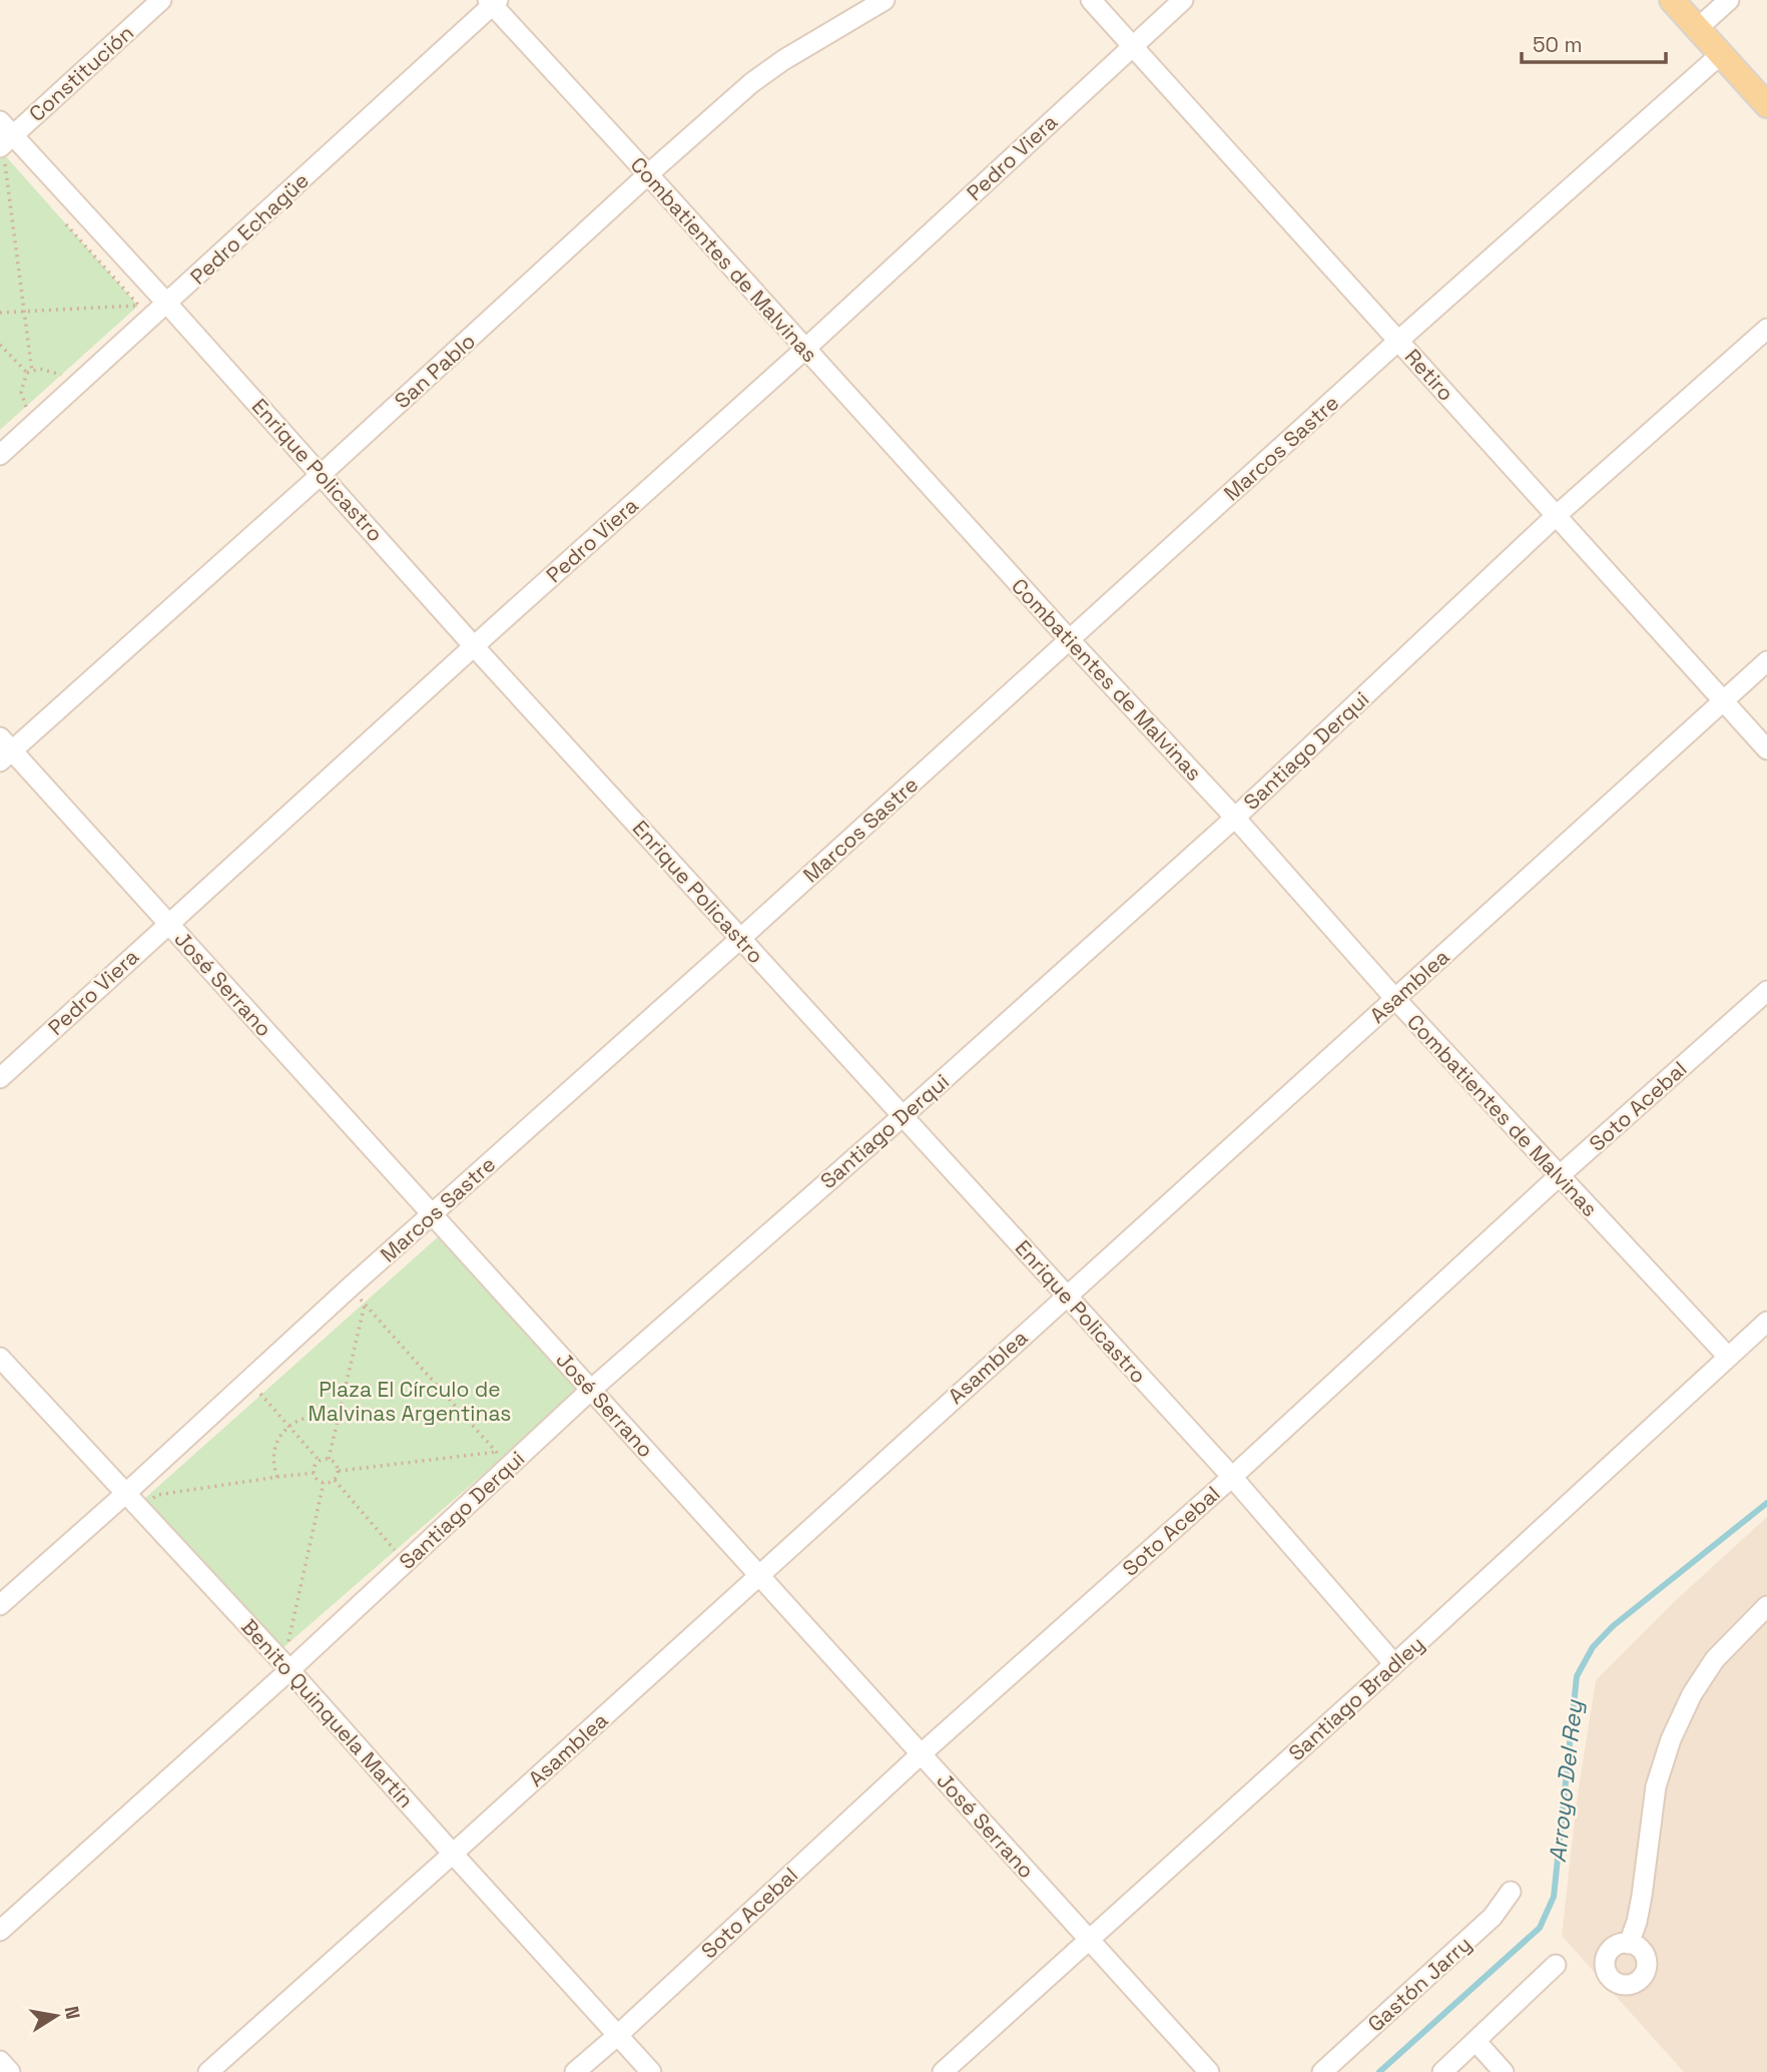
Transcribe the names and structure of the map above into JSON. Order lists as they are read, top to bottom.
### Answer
{
  "streets": {
    "street": [
      "Constitución",
      "Pedro Viera",
      "Pedro Echagüe",
      "Combatientes de Malvinas",
      "San Pablo",
      "Retiro",
      "Marcos Sastre",
      "Enrique Policastro",
      "Santiago Derqui",
      "José Serrano",
      "Asamblea",
      "Soto Acebal",
      "Santiago Bradley",
      "Benito Quinquela Martín",
      "Gastón Jarry"
    ]
  },
  "crossings": [
    ["Constitución", "Enrique Policastro"],
    ["Pedro Viera", "Combatientes de Malvinas"],
    ["Pedro Viera", "Retiro"],
    ["Pedro Viera", "Enrique Policastro"],
    ["Pedro Viera", "José Serrano"],
    ["Pedro Echagüe", "Combatientes de Malvinas"],
    ["Pedro Echagüe", "Enrique Policastro"],
    ["Combatientes de Malvinas", "San Pablo"],
    ["Combatientes de Malvinas", "Marcos Sastre"],
    ["Combatientes de Malvinas", "Santiago Derqui"],
    ["Combatientes de Malvinas", "Asamblea"],
    ["Combatientes de Malvinas", "Soto Acebal"],
    ["Combatientes de Malvinas", "Santiago Bradley"],
    ["San Pablo", "Enrique Policastro"],
    ["San Pablo", "José Serrano"],
    ["Retiro", "Marcos Sastre"],
    ["Retiro", "Santiago Derqui"],
    ["Retiro", "Asamblea"],
    ["Marcos Sastre", "Enrique Policastro"],
    ["Marcos Sastre", "José Serrano"],
    ["Marcos Sastre", "Benito Quinquela Martín"],
    ["Enrique Policastro", "Santiago Derqui"],
    ["Enrique Policastro", "Asamblea"],
    ["Enrique Policastro", "Soto Acebal"],
    ["Enrique Policastro", "Santiago Bradley"],
    ["Santiago Derqui", "José Serrano"],
    ["Santiago Derqui", "Benito Quinquela Martín"],
    ["José Serrano", "Asamblea"],
    ["José Serrano", "Soto Acebal"],
    ["José Serrano", "Santiago Bradley"],
    ["Asamblea", "Benito Quinquela Martín"],
    ["Soto Acebal", "Benito Quinquela Martín"]
  ],
  "water": ["Arroyo Del Rey"],
  "parks": ["Plaza El Círculo de Malvinas Argentinas"],
  "scale_bar": "50 m",
  "north": "right"
}
